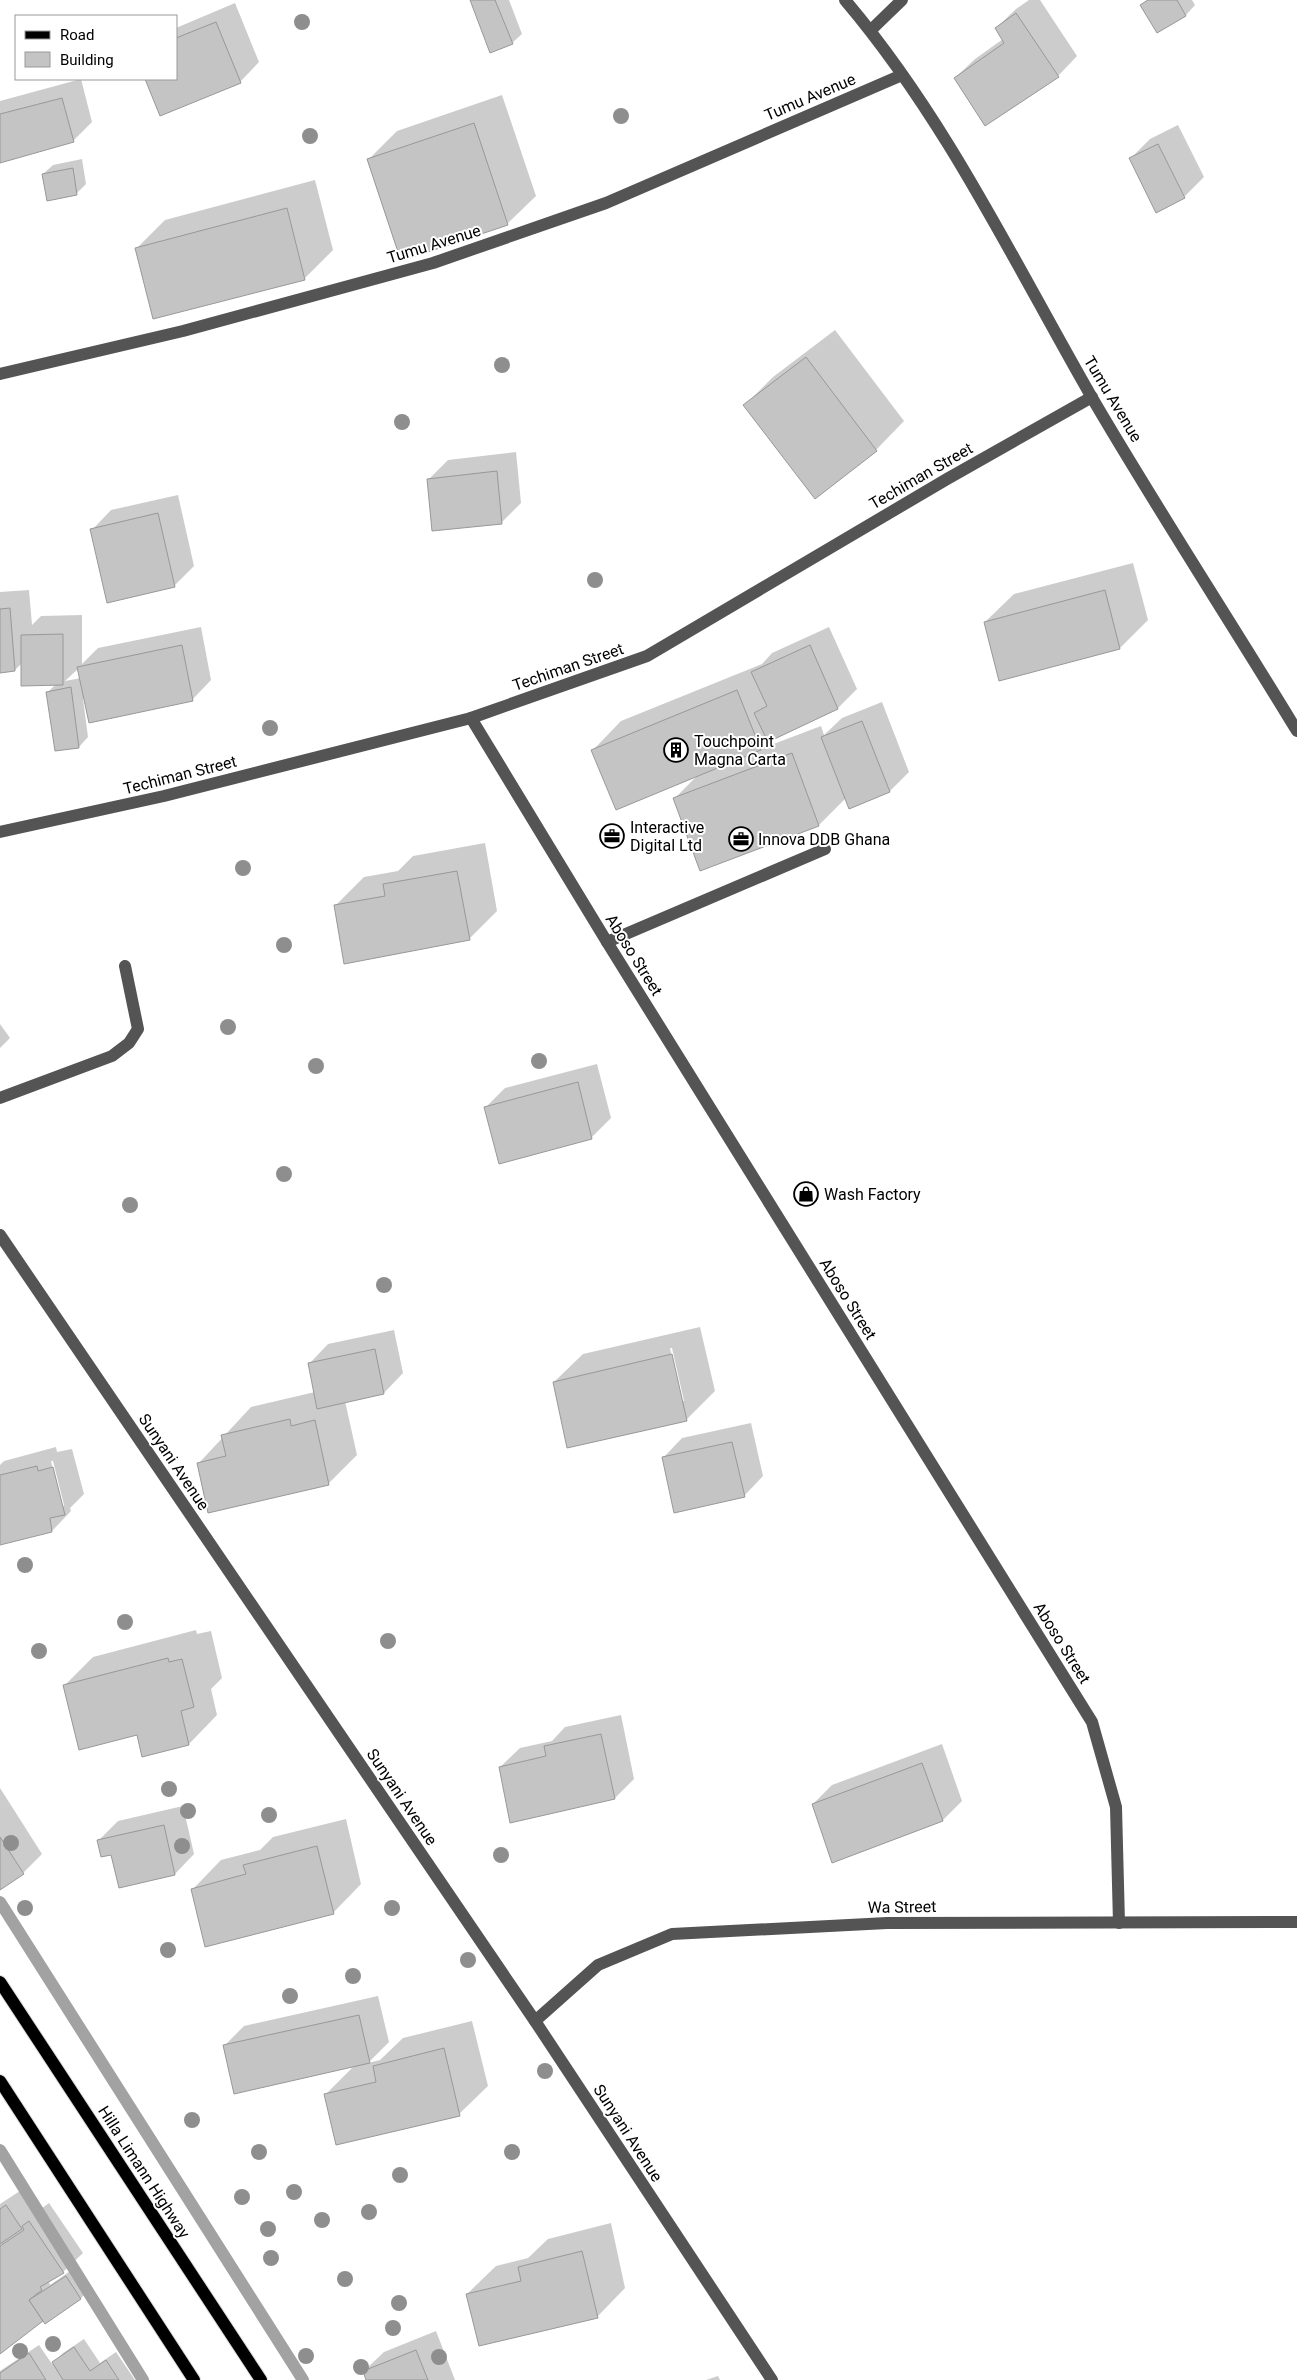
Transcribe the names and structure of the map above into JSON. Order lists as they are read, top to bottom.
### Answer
{
  "streets": {
    "main road": ["Hilla Limann Highway"],
    "street": [
      "Tumu Avenue",
      "Techiman Street",
      "Aboso Street",
      "Sunyani Avenue",
      "Wa Street"
    ]
  },
  "crossings": [
    ["Tumu Avenue", "Techiman Street"],
    ["Techiman Street", "Aboso Street"],
    ["Aboso Street", "Wa Street"],
    ["Sunyani Avenue", "Wa Street"]
  ],
  "places": {
    "building": ["Touchpoint Magna Carta"],
    "office": ["Interactive Digital Ltd", "Innova DDB Ghana"],
    "shop": ["Wash Factory"]
  },
  "legend": ["Road", "Building"]
}
